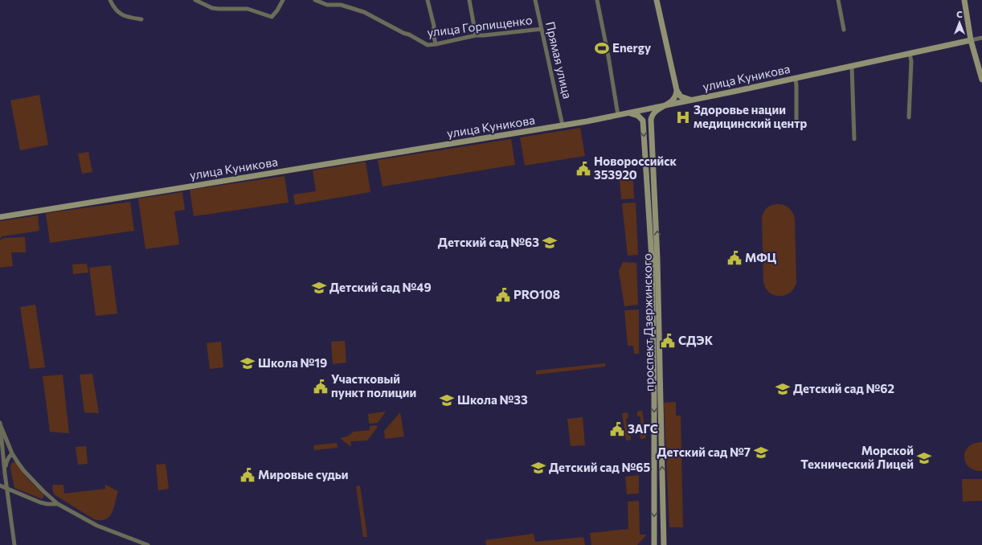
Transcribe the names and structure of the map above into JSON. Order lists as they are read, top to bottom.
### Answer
{
  "streets": {
    "street": [
      "улица Горпищенко",
      "Прямая улица",
      "улица Куникова",
      "проспект Дзержинского"
    ]
  },
  "crossings": [
    ["улица Горпищенко", "Прямая улица"],
    ["Прямая улица", "улица Куникова"]
  ],
  "places": {
    "sports": ["Energy"],
    "hospital": ["Здоровье нации медицинский центр"],
    "public building": [
      "Новороссийск 353920",
      "МФЦ",
      "PRO108",
      "СДЭК",
      "Участковый пункт полиции",
      "ЗАГС",
      "Мировые судьи"
    ],
    "school or university": [
      "Детский сад №63",
      "Детский сад №49",
      "Школа №19",
      "Детский сад №62",
      "Школа №33",
      "Детский сад №7",
      "Морской Технический Лицей",
      "Детский сад №65"
    ]
  },
  "north": "top"
}
